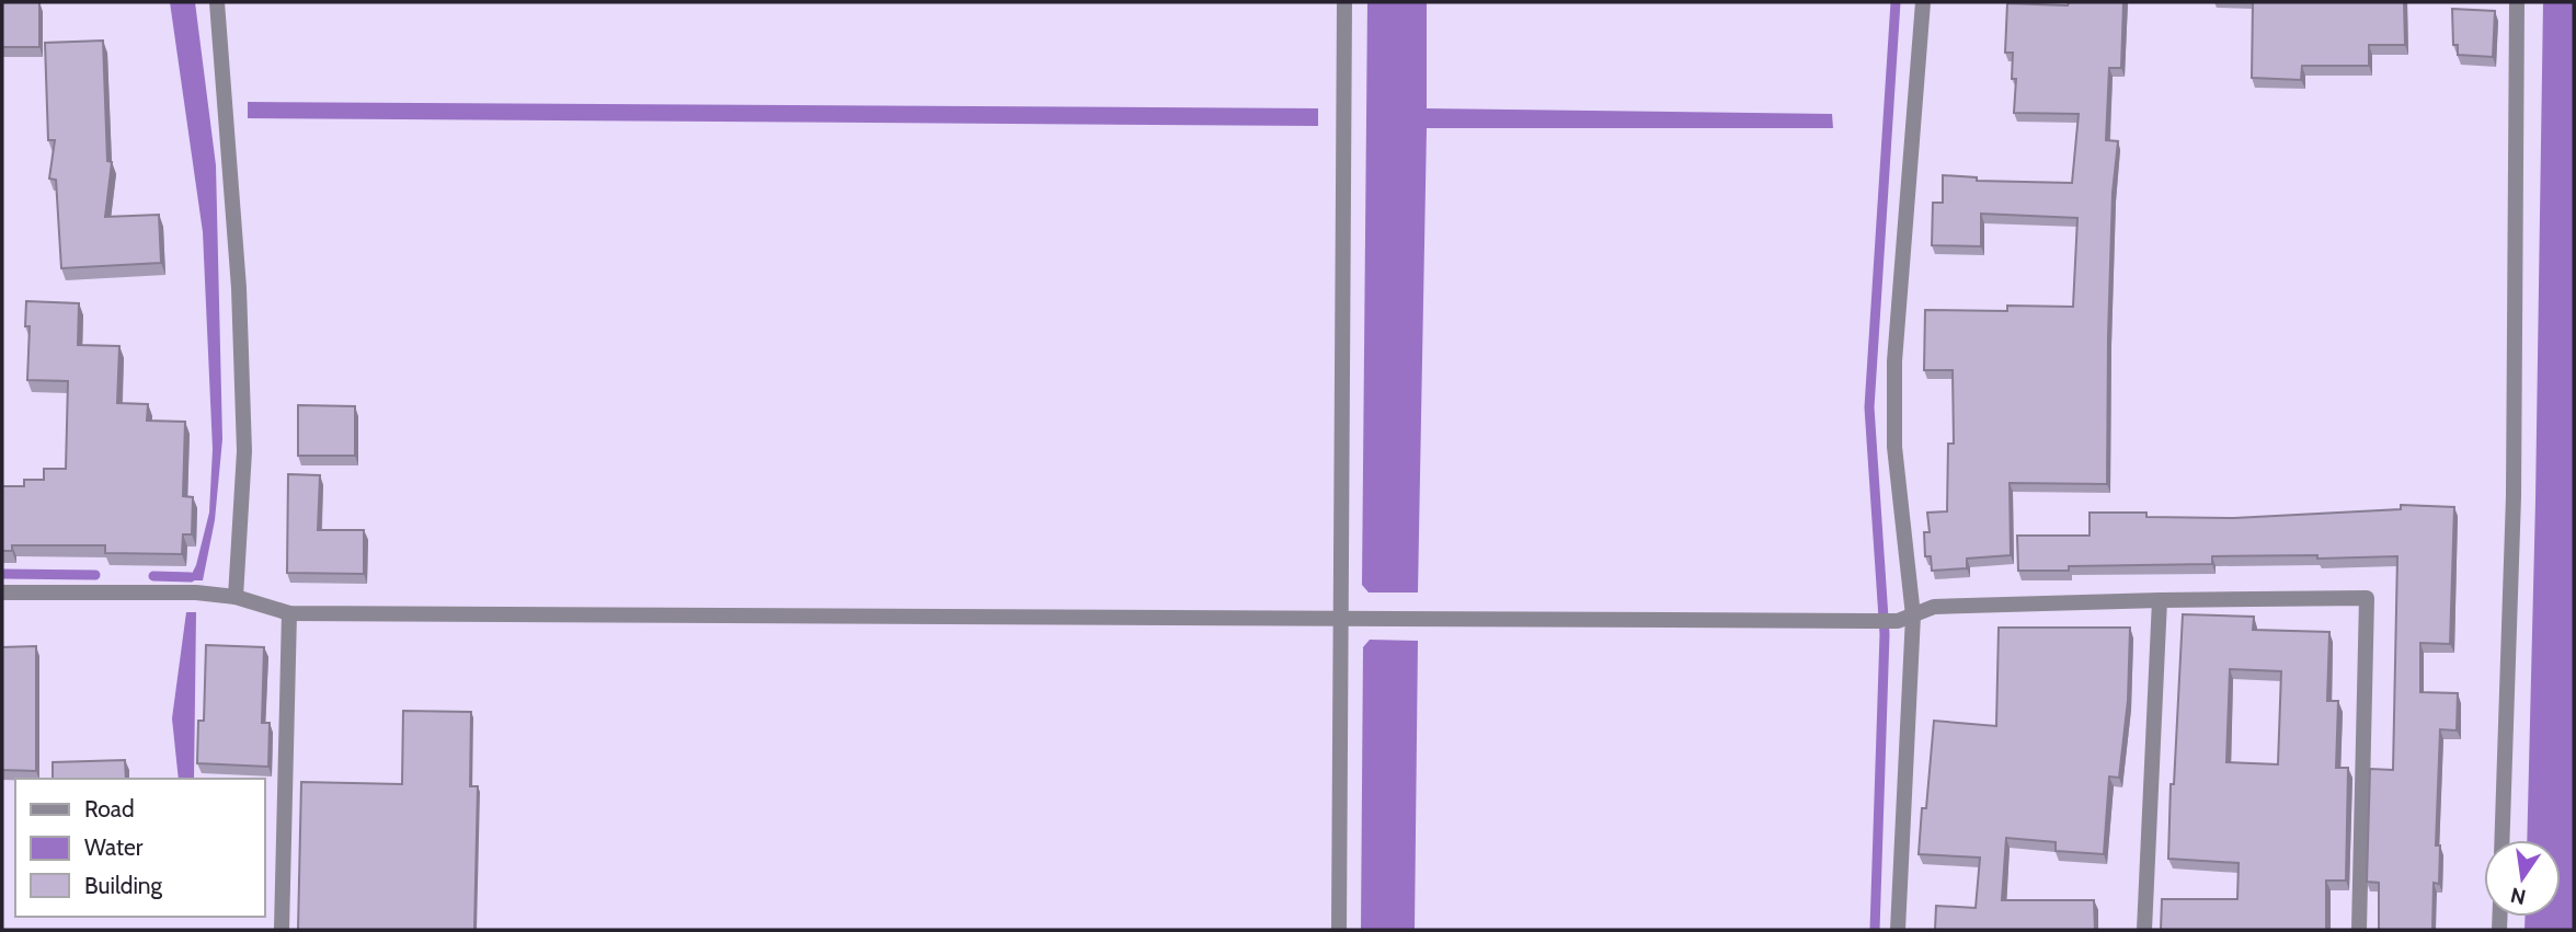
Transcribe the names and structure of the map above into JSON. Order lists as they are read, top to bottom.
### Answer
{
  "legend": ["Road", "Water", "Building"],
  "north": "bottom"
}
